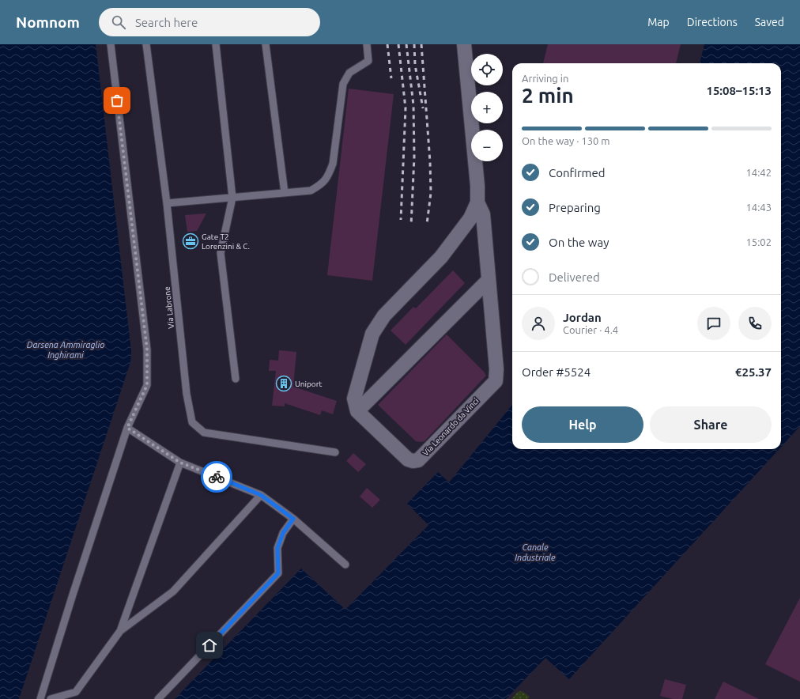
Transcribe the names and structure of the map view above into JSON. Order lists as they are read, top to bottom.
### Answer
{
  "streets": {
    "street": ["Via Leonardo da Vinci"],
    "lane": ["Via Labrone"]
  },
  "water": ["Darsena Ammiraglio Inghirami", "Canale Industriale"],
  "places": {
    "office": ["Gate T2 Lorenzini & C."],
    "building": ["Uniport"]
  },
  "page": {
    "header": "Nomnom",
    "search": "Search here",
    "nav": ["Map", "Directions", "Saved"],
    "map_buttons": ["+", "−"],
    "heading": ["2 min", "Arriving in", "15:08–15:13"],
    "panel": [
      "Jordan",
      "Courier · 4.4",
      "Order #5524",
      "€25.37"
    ],
    "bar": "On the way · 130 m",
    "list": [
      ["Confirmed", "14:42"],
      ["Preparing", "14:43"],
      ["On the way", "15:02"],
      "Delivered"
    ],
    "buttons": ["Help", "Share"]
  }
}
